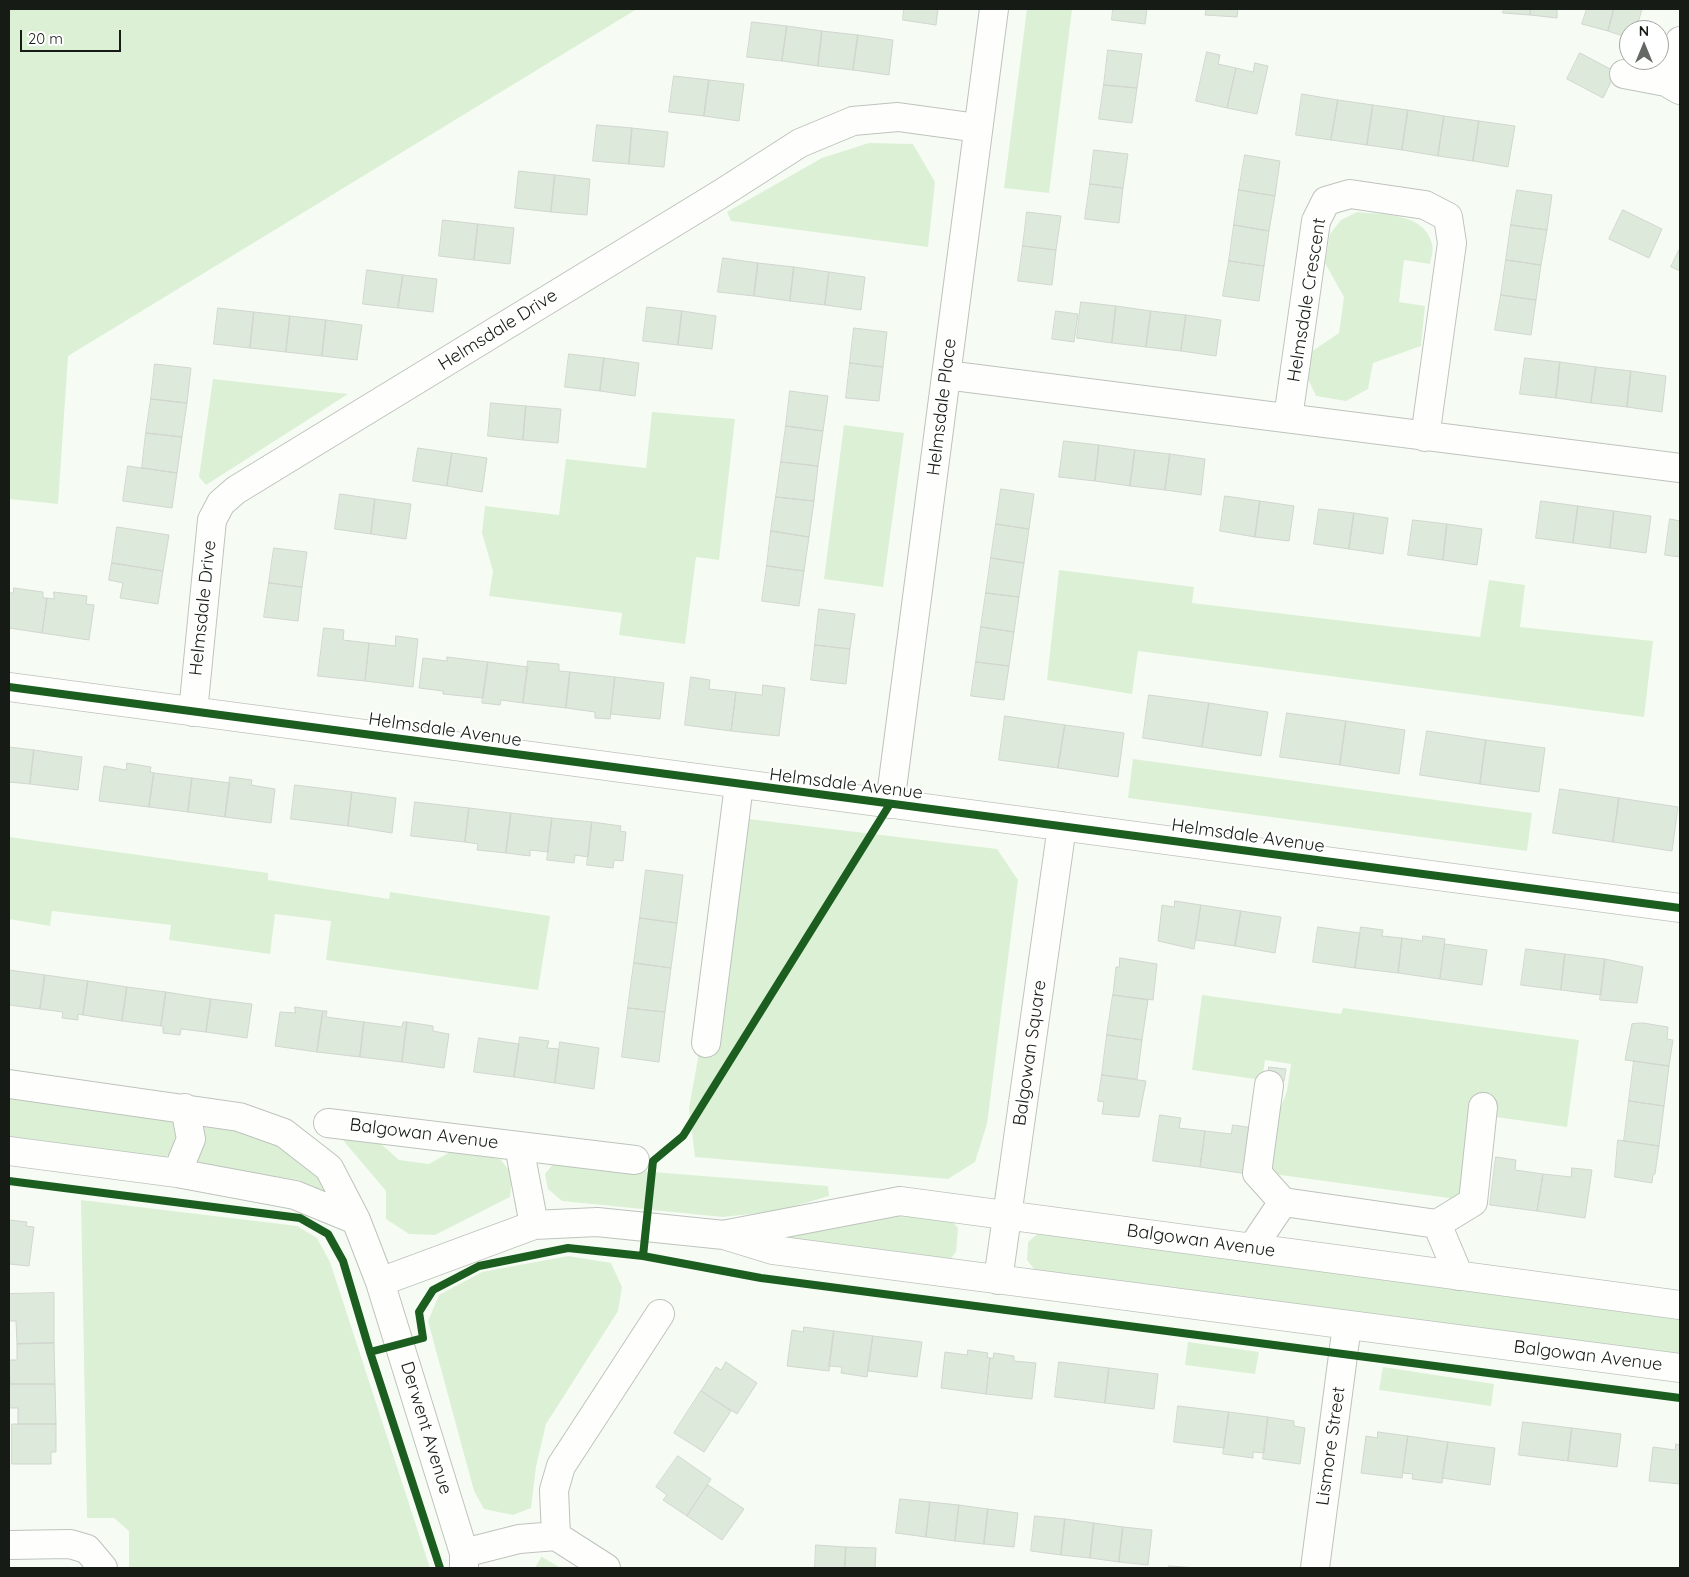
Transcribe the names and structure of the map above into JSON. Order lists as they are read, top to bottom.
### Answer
{
  "streets": {
    "street": [
      "Helmsdale Crescent",
      "Helmsdale Drive",
      "Helmsdale Place",
      "Helmsdale Avenue",
      "Balgowan Square",
      "Balgowan Avenue",
      "Derwent Avenue",
      "Lismore Street"
    ]
  },
  "crossings": [
    ["Helmsdale Drive", "Helmsdale Place"],
    ["Helmsdale Drive", "Helmsdale Avenue"],
    ["Helmsdale Place", "Helmsdale Avenue"],
    ["Helmsdale Avenue", "Balgowan Square"],
    ["Balgowan Square", "Balgowan Avenue"],
    ["Balgowan Avenue", "Derwent Avenue"],
    ["Balgowan Avenue", "Lismore Street"]
  ],
  "scale_bar": "20 m",
  "north": "top"
}
